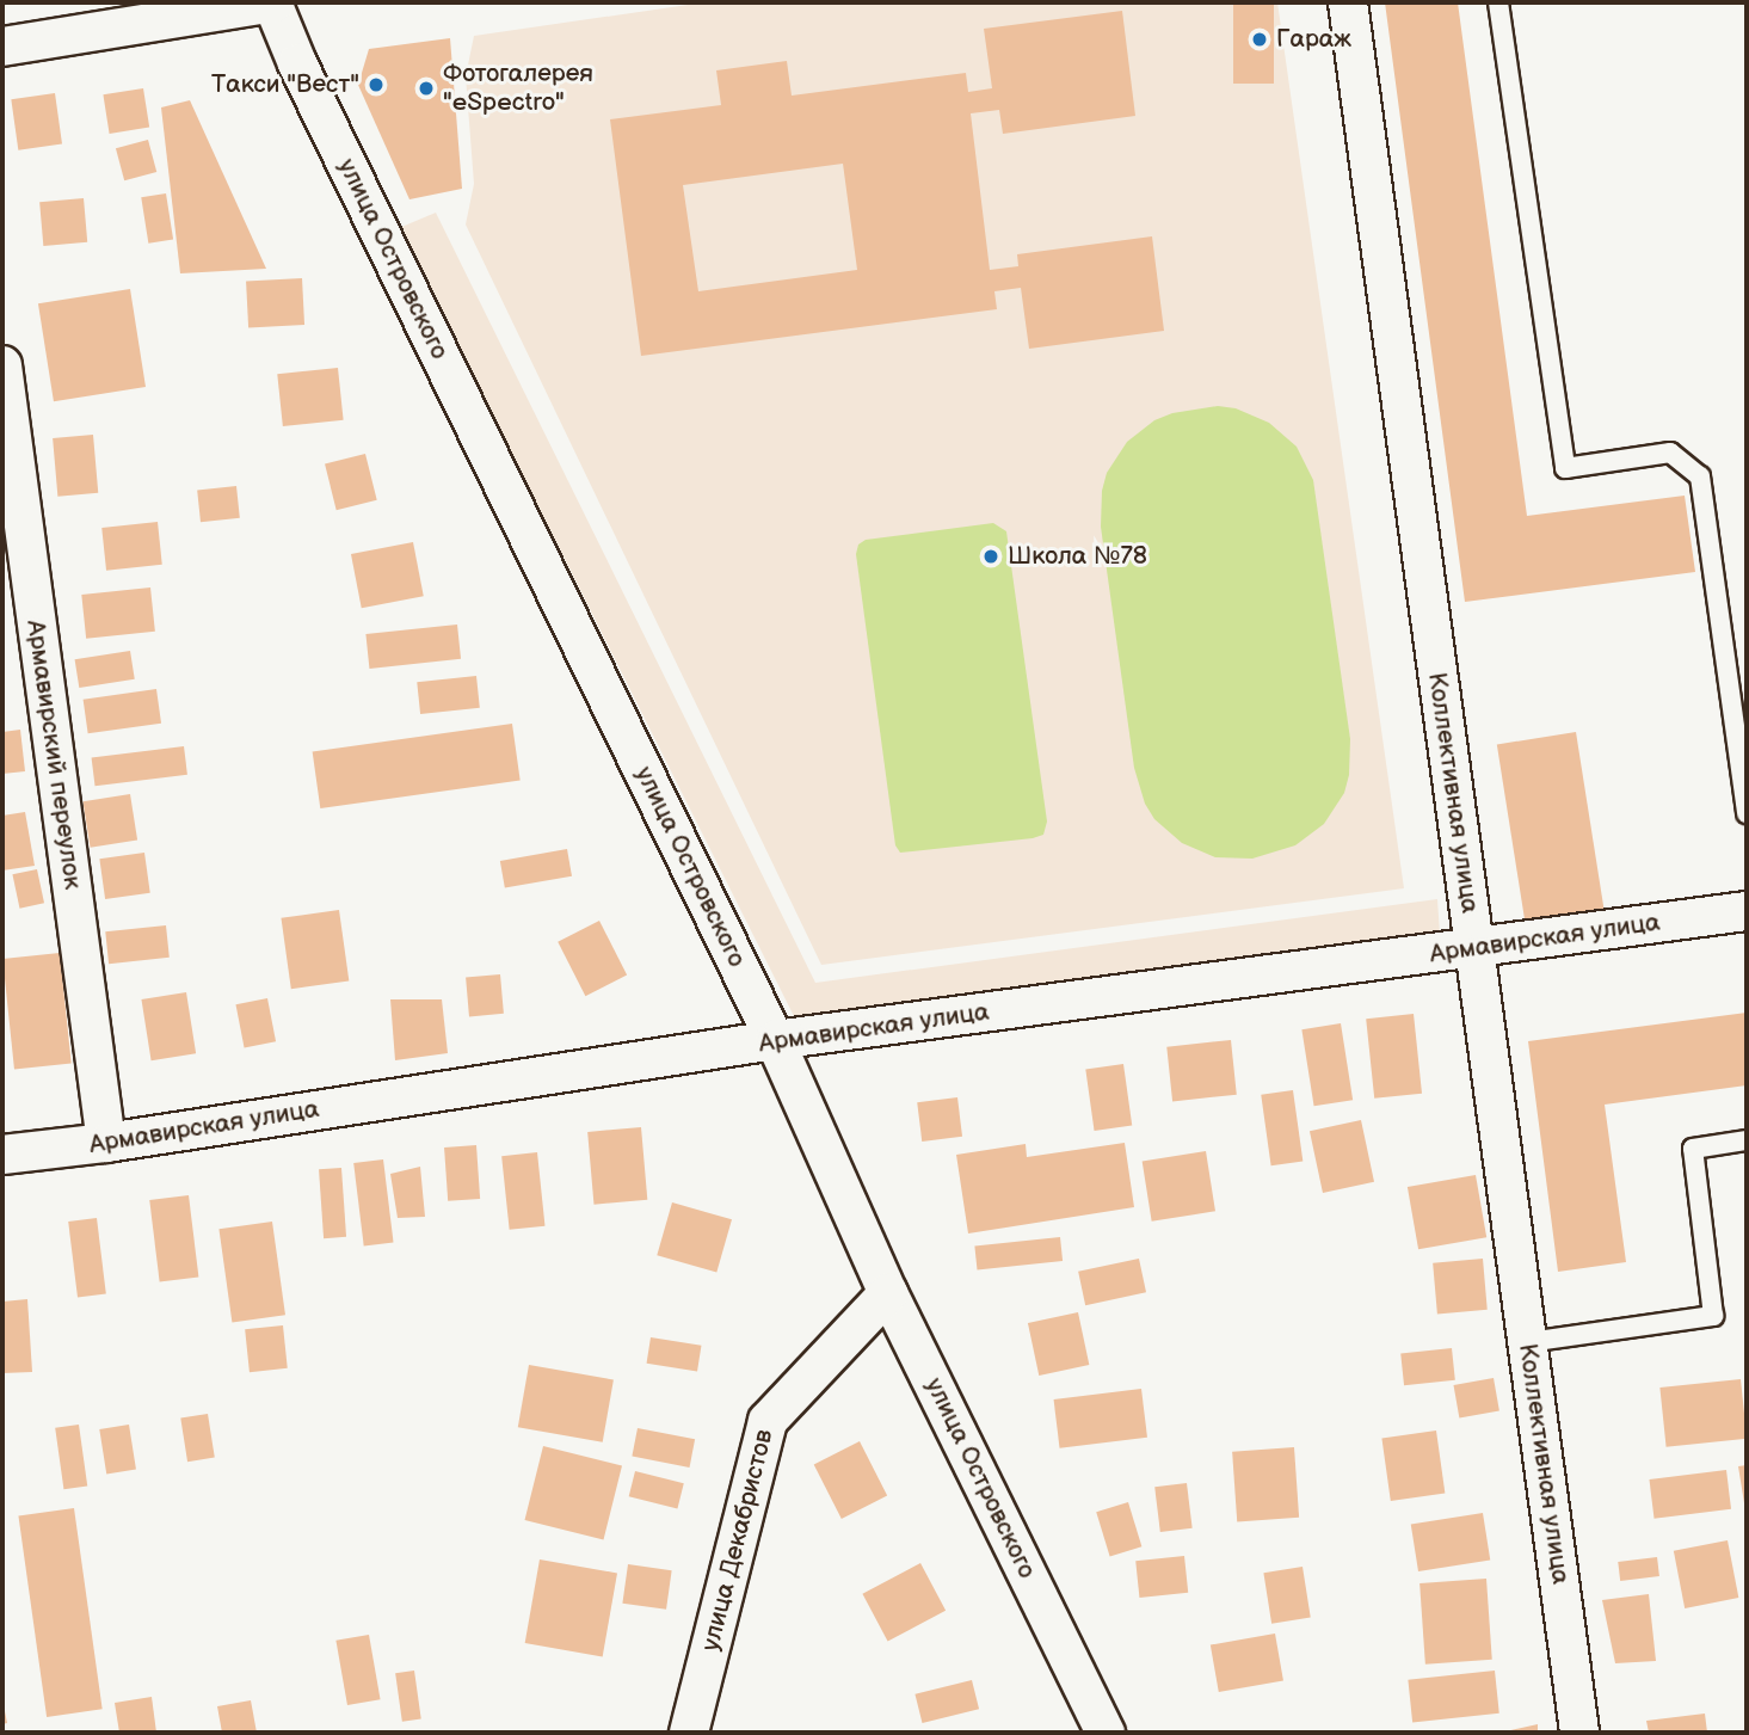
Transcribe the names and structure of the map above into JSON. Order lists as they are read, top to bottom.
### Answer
{
  "streets": {
    "street": [
      "улица Островского",
      "Армавирский переулок",
      "Коллективная улица",
      "Армавирская улица",
      "улица Декабристов"
    ]
  },
  "crossings": [
    ["улица Островского", "Армавирская улица"],
    ["улица Островского", "улица Декабристов"],
    ["Армавирский переулок", "Армавирская улица"],
    ["Коллективная улица", "Армавирская улица"]
  ],
  "places": [
    "Гараж",
    "Такси \"Вест\"",
    "Фотогалерея \"eSpectro\"",
    "Школа №78"
  ]
}
